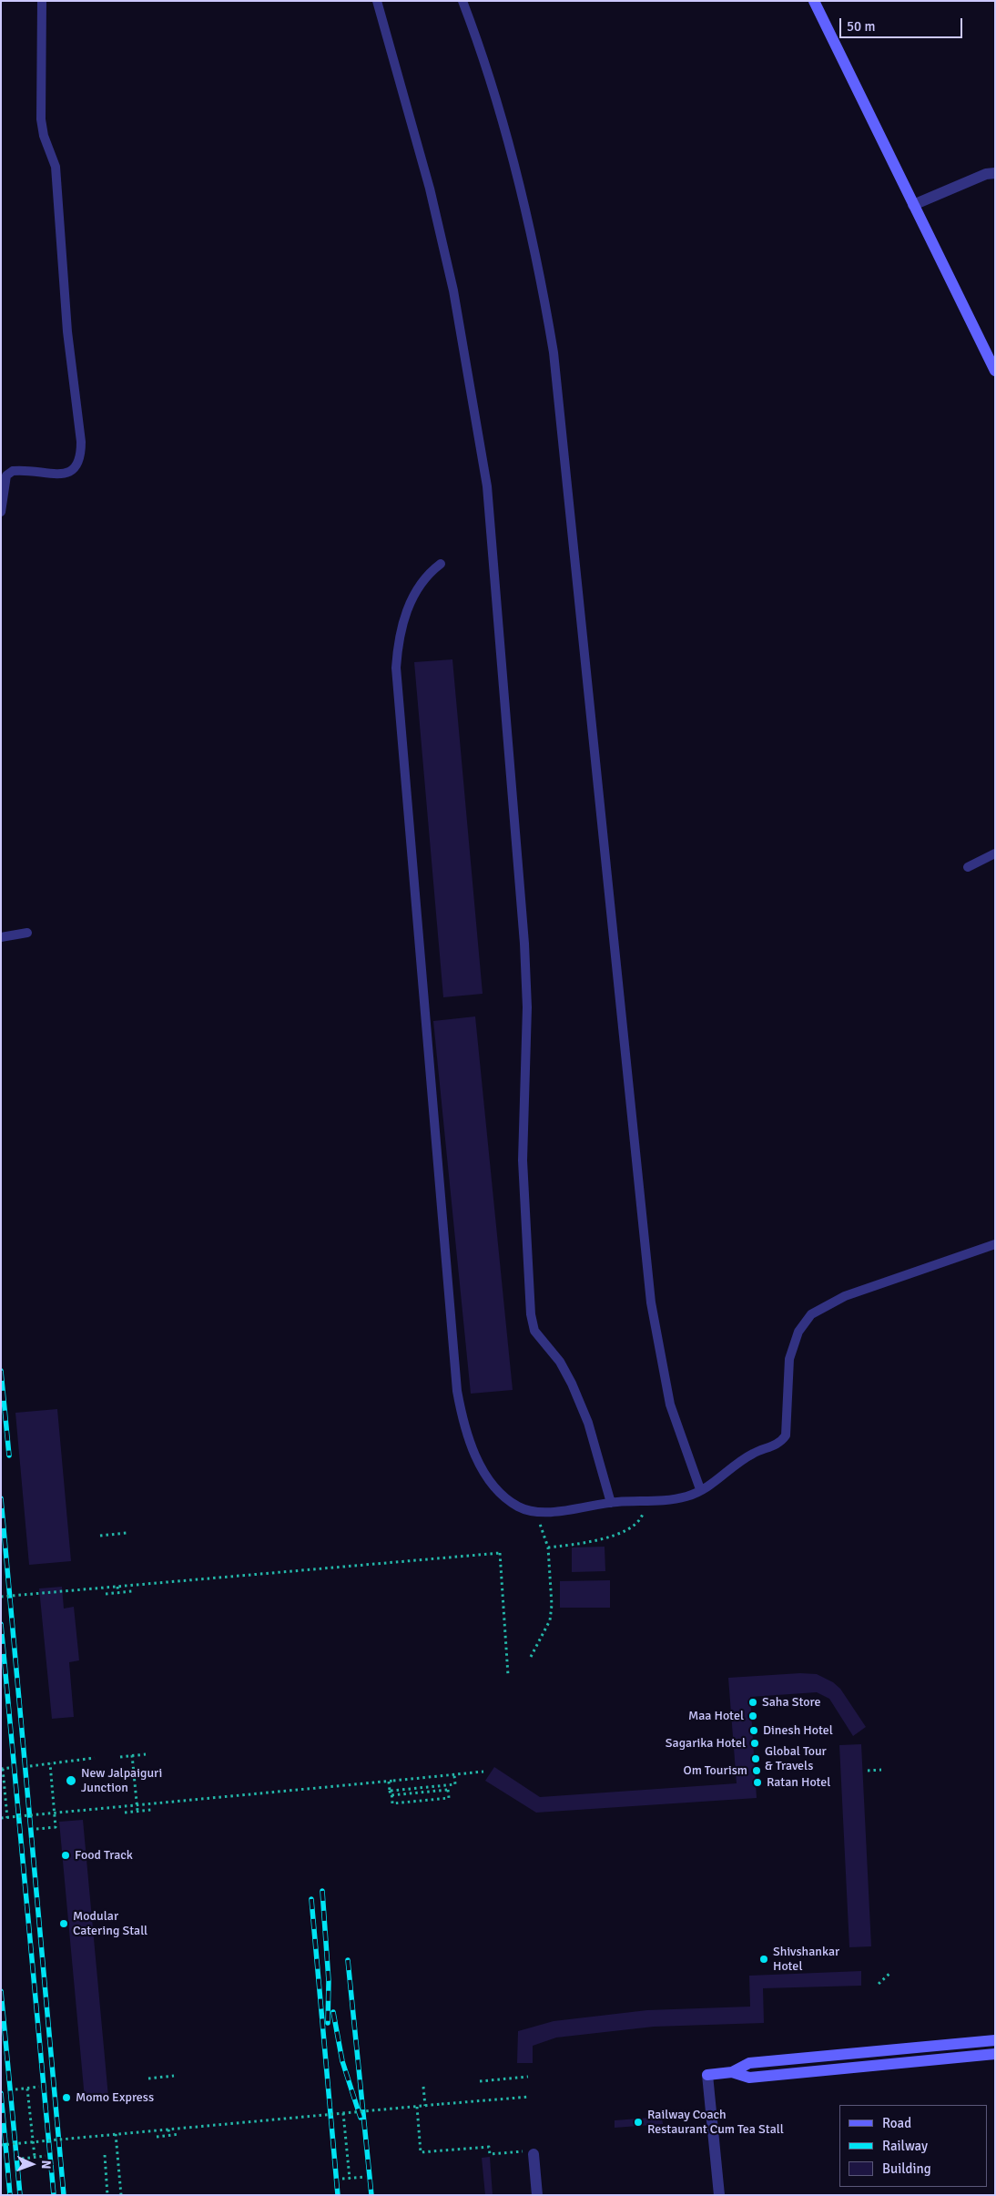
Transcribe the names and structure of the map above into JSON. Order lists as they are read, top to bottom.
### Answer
{
  "places": [
    "Saha Store",
    "Maa Hotel",
    "Dinesh Hotel",
    "Sagarika Hotel",
    "Global Tour & Travels",
    "Om Tourism",
    "New Jalpaiguri Junction",
    "Ratan Hotel",
    "Food Track",
    "Modular Catering Stall",
    "Shivshankar Hotel",
    "Momo Express",
    "Railway Coach Restaurant Cum Tea Stall"
  ],
  "legend": ["Road", "Railway", "Building"],
  "scale_bar": "50 m",
  "north": "right"
}
